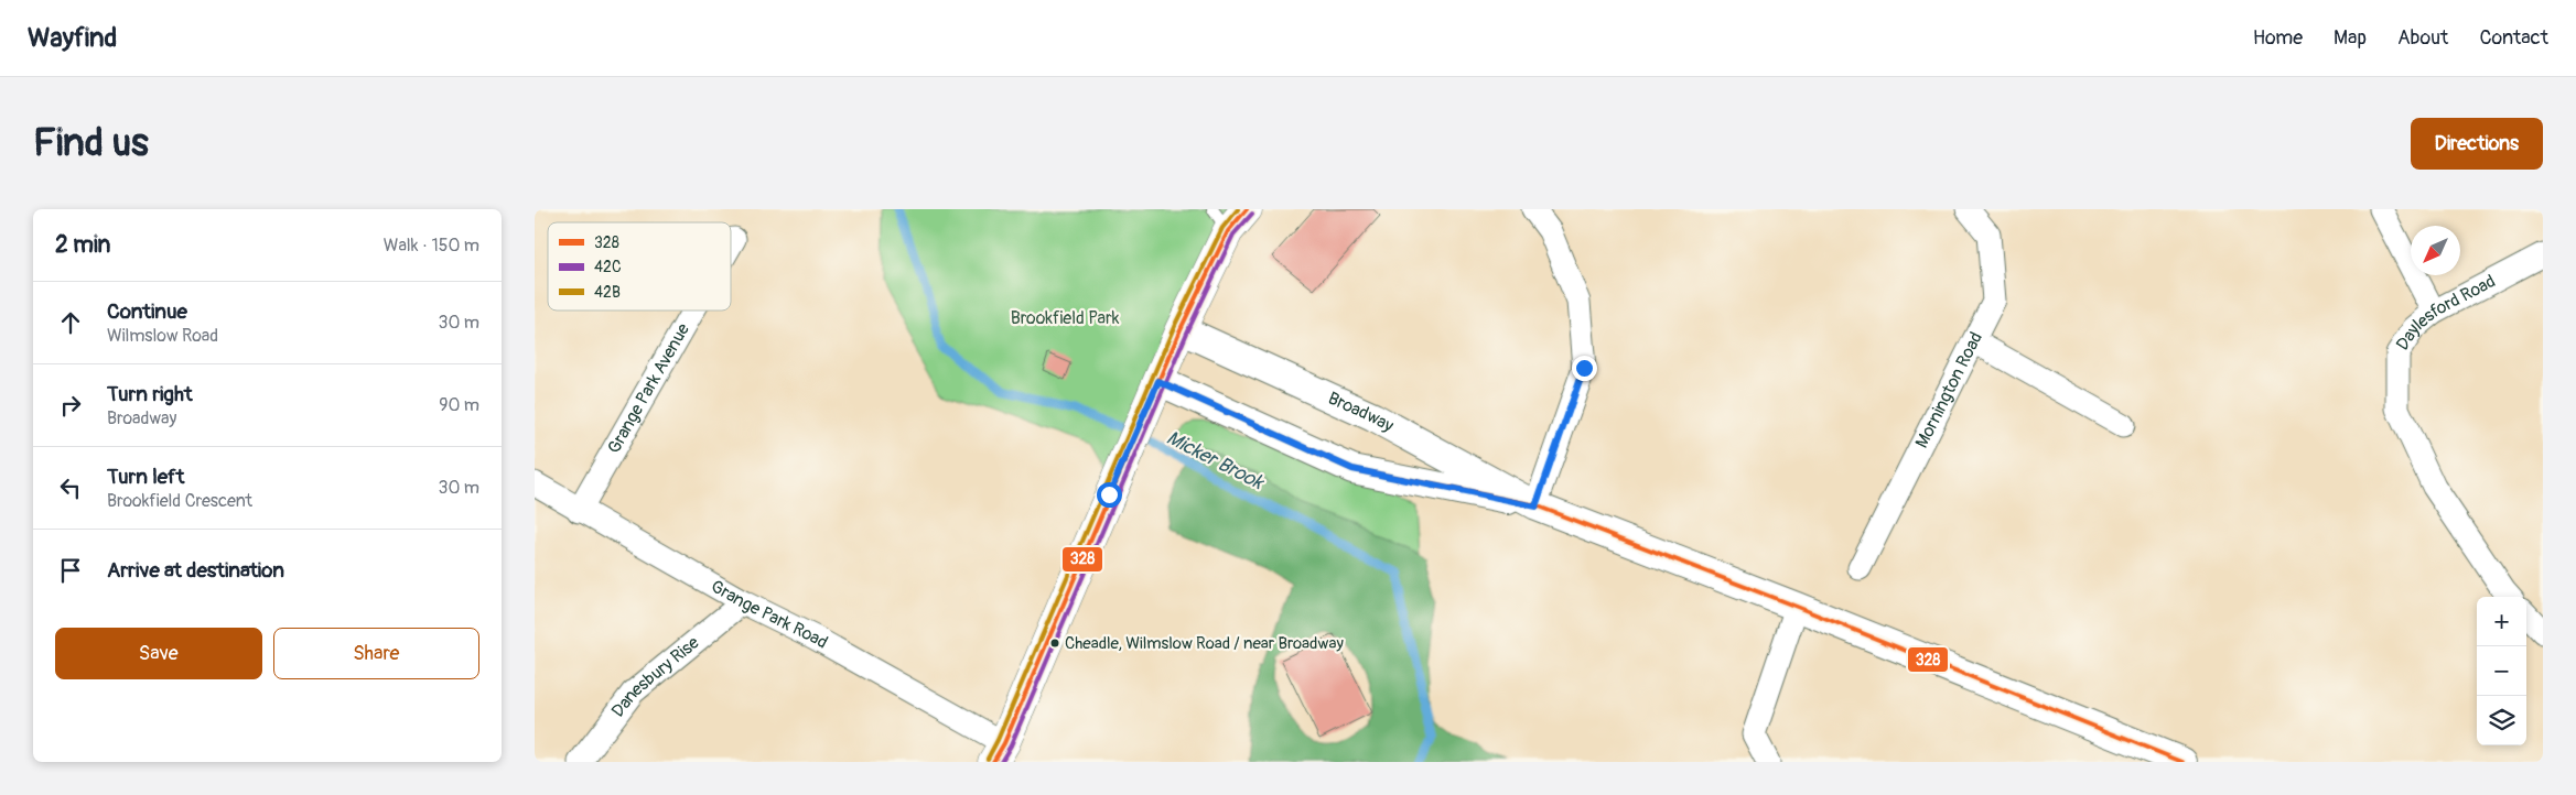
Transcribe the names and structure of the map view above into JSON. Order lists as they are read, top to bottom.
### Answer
{
  "streets": {
    "street": [
      "Daylesford Road",
      "Grange Park Avenue",
      "Mornington Road",
      "Broadway",
      "Grange Park Road",
      "Danesbury Rise"
    ]
  },
  "crossings": [
    ["Grange Park Avenue", "Grange Park Road"],
    ["Grange Park Road", "Danesbury Rise"]
  ],
  "water": ["Micker Brook"],
  "parks": ["Brookfield Park"],
  "places": ["Cheadle, Wilmslow Road / near Broadway"],
  "lines": ["transit line 328", "transit line 42B", "transit line 42C"],
  "legend": ["328", "42C", "42B"],
  "north": "bottom left",
  "page": {
    "header": "Wayfind",
    "nav": [
      "Home",
      "Map",
      "About",
      "Contact"
    ],
    "buttons": [
      "Directions",
      ["Save", "Share"]
    ],
    "title": "Find us",
    "heading": ["2 min", "Walk · 150 m"],
    "list": [
      ["Continue", "Wilmslow Road", "30 m"],
      ["Turn right", "Broadway", "90 m"],
      ["Turn left", "Brookfield Crescent", "30 m"],
      "Arrive at destination"
    ],
    "map_buttons": ["+", "−"]
  }
}
